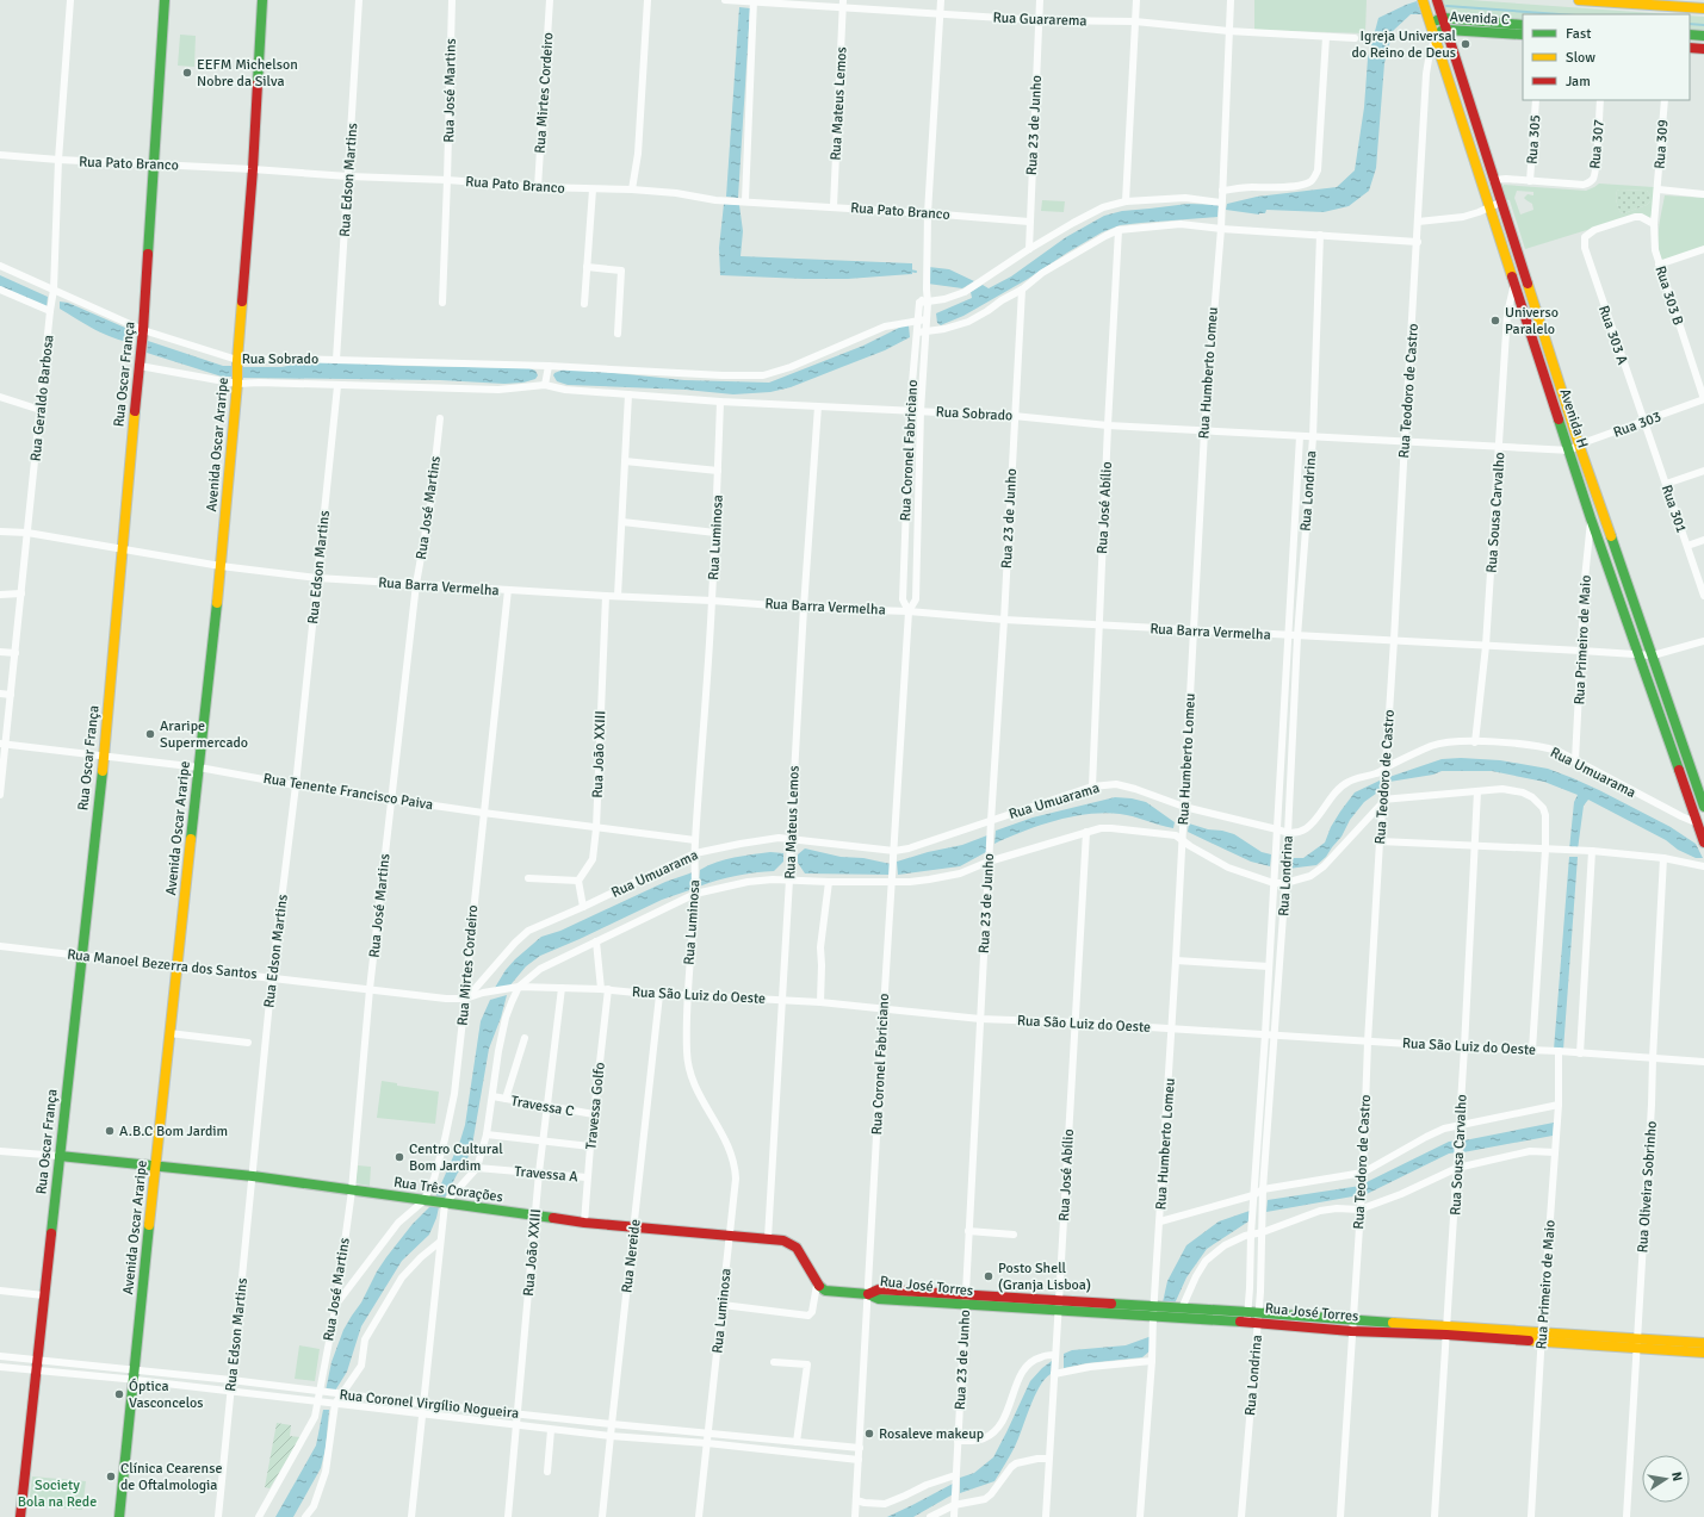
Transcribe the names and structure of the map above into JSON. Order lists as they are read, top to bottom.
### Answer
{
  "streets": {
    "street": [
      "Avenida C",
      "Rua Guararema",
      "Rua José Martins",
      "Rua Mirtes Cordeiro",
      "Rua Mateus Lemos",
      "Rua 23 de Junho",
      "Rua 305",
      "Rua 307",
      "Rua 309",
      "Rua Pato Branco",
      "Rua Edson Martins",
      "Rua 303 B",
      "Rua 303 A",
      "Rua Sobrado",
      "Rua Humberto Lomeu",
      "Rua Oscar França",
      "Rua Teodoro de Castro",
      "Rua Geraldo Barbosa",
      "Avenida H",
      "Rua 303",
      "Avenida Oscar Araripe",
      "Rua Coronel Fabriciano",
      "Rua Londrina",
      "Rua José Abílio",
      "Rua 301",
      "Rua Sousa Carvalho",
      "Rua Luminosa",
      "Rua Barra Vermelha",
      "Rua Primeiro de Maio",
      "Rua João XXIII",
      "Rua Umuarama",
      "Rua Tenente Francisco Paiva",
      "Rua Manoel Bezerra dos Santos",
      "Rua São Luiz do Oeste",
      "Travessa C",
      "Travessa Golfo",
      "Travessa A",
      "Rua Oliveira Sobrinho",
      "Rua Três Corações",
      "Rua Nereide",
      "Rua José Torres",
      "Rua Coronel Virgílio Nogueira"
    ]
  },
  "crossings": [
    ["Avenida C", "Rua Teodoro de Castro"],
    ["Avenida C", "Avenida H"],
    ["Rua Guararema", "Rua Mateus Lemos"],
    ["Rua Guararema", "Rua 23 de Junho"],
    ["Rua Guararema", "Rua Humberto Lomeu"],
    ["Rua Guararema", "Rua Coronel Fabriciano"],
    ["Rua José Martins", "Rua Mirtes Cordeiro"],
    ["Rua José Martins", "Rua Pato Branco"],
    ["Rua José Martins", "Rua Barra Vermelha"],
    ["Rua José Martins", "Rua Tenente Francisco Paiva"],
    ["Rua José Martins", "Rua Manoel Bezerra dos Santos"],
    ["Rua José Martins", "Rua Três Corações"],
    ["Rua José Martins", "Rua Coronel Virgílio Nogueira"],
    ["Rua Mirtes Cordeiro", "Rua Pato Branco"],
    ["Rua Mirtes Cordeiro", "Rua Barra Vermelha"],
    ["Rua Mirtes Cordeiro", "Rua Umuarama"],
    ["Rua Mirtes Cordeiro", "Rua Tenente Francisco Paiva"],
    ["Rua Mirtes Cordeiro", "Rua Manoel Bezerra dos Santos"],
    ["Rua Mirtes Cordeiro", "Rua São Luiz do Oeste"],
    ["Rua Mirtes Cordeiro", "Rua Três Corações"],
    ["Rua Mateus Lemos", "Rua Pato Branco"],
    ["Rua Mateus Lemos", "Rua Sobrado"],
    ["Rua Mateus Lemos", "Rua Barra Vermelha"],
    ["Rua Mateus Lemos", "Rua Umuarama"],
    ["Rua Mateus Lemos", "Rua São Luiz do Oeste"],
    ["Rua Mateus Lemos", "Rua Três Corações"],
    ["Rua 23 de Junho", "Rua Pato Branco"],
    ["Rua 23 de Junho", "Rua Sobrado"],
    ["Rua 23 de Junho", "Rua Barra Vermelha"],
    ["Rua 23 de Junho", "Rua Umuarama"],
    ["Rua 23 de Junho", "Rua São Luiz do Oeste"],
    ["Rua 23 de Junho", "Rua José Torres"],
    ["Rua 305", "Rua 307"],
    ["Rua 309", "Rua 303 B"],
    ["Rua Pato Branco", "Rua Edson Martins"],
    ["Rua Pato Branco", "Rua Oscar França"],
    ["Rua Pato Branco", "Rua Geraldo Barbosa"],
    ["Rua Pato Branco", "Avenida Oscar Araripe"],
    ["Rua Pato Branco", "Rua Coronel Fabriciano"],
    ["Rua Edson Martins", "Rua Sobrado"],
    ["Rua Edson Martins", "Rua Barra Vermelha"],
    ["Rua Edson Martins", "Rua Tenente Francisco Paiva"],
    ["Rua Edson Martins", "Rua Manoel Bezerra dos Santos"],
    ["Rua Edson Martins", "Rua Três Corações"],
    ["Rua Edson Martins", "Rua Coronel Virgílio Nogueira"],
    ["Rua 303 B", "Rua 303 A"],
    ["Rua 303 B", "Rua 303"],
    ["Rua 303 A", "Rua 303"],
    ["Rua 303 A", "Rua 301"],
    ["Rua Sobrado", "Rua Humberto Lomeu"],
    ["Rua Sobrado", "Rua Oscar França"],
    ["Rua Sobrado", "Rua Teodoro de Castro"],
    ["Rua Sobrado", "Rua Geraldo Barbosa"],
    ["Rua Sobrado", "Avenida H"],
    ["Rua Sobrado", "Rua 303"],
    ["Rua Sobrado", "Avenida Oscar Araripe"],
    ["Rua Sobrado", "Rua Coronel Fabriciano"],
    ["Rua Sobrado", "Rua Londrina"],
    ["Rua Sobrado", "Rua José Abílio"],
    ["Rua Sobrado", "Rua Sousa Carvalho"],
    ["Rua Sobrado", "Rua Luminosa"],
    ["Rua Humberto Lomeu", "Rua Barra Vermelha"],
    ["Rua Humberto Lomeu", "Rua Umuarama"],
    ["Rua Humberto Lomeu", "Rua São Luiz do Oeste"],
    ["Rua Humberto Lomeu", "Rua José Torres"],
    ["Rua Oscar França", "Rua Barra Vermelha"],
    ["Rua Oscar França", "Rua Tenente Francisco Paiva"],
    ["Rua Oscar França", "Rua Manoel Bezerra dos Santos"],
    ["Rua Oscar França", "Rua Três Corações"],
    ["Rua Oscar França", "Rua Coronel Virgílio Nogueira"],
    ["Rua Teodoro de Castro", "Avenida H"],
    ["Rua Teodoro de Castro", "Rua Barra Vermelha"],
    ["Rua Teodoro de Castro", "Rua Umuarama"],
    ["Rua Teodoro de Castro", "Rua São Luiz do Oeste"],
    ["Rua Teodoro de Castro", "Rua José Torres"],
    ["Rua Geraldo Barbosa", "Rua Barra Vermelha"],
    ["Rua Geraldo Barbosa", "Rua Tenente Francisco Paiva"],
    ["Avenida H", "Rua 303"],
    ["Avenida H", "Rua Sousa Carvalho"],
    ["Avenida H", "Rua Barra Vermelha"],
    ["Avenida H", "Rua Primeiro de Maio"],
    ["Avenida H", "Rua Umuarama"],
    ["Rua 303", "Rua 301"],
    ["Avenida Oscar Araripe", "Rua Barra Vermelha"],
    ["Avenida Oscar Araripe", "Rua Tenente Francisco Paiva"],
    ["Avenida Oscar Araripe", "Rua Manoel Bezerra dos Santos"],
    ["Avenida Oscar Araripe", "Rua Três Corações"],
    ["Avenida Oscar Araripe", "Rua Coronel Virgílio Nogueira"],
    ["Rua Coronel Fabriciano", "Rua Barra Vermelha"],
    ["Rua Coronel Fabriciano", "Rua Umuarama"],
    ["Rua Coronel Fabriciano", "Rua São Luiz do Oeste"],
    ["Rua Coronel Fabriciano", "Rua José Torres"],
    ["Rua Coronel Fabriciano", "Rua Coronel Virgílio Nogueira"],
    ["Rua Londrina", "Rua Barra Vermelha"],
    ["Rua Londrina", "Rua Umuarama"],
    ["Rua Londrina", "Rua São Luiz do Oeste"],
    ["Rua Londrina", "Rua José Torres"],
    ["Rua José Abílio", "Rua Barra Vermelha"],
    ["Rua José Abílio", "Rua Umuarama"],
    ["Rua José Abílio", "Rua São Luiz do Oeste"],
    ["Rua José Abílio", "Rua José Torres"],
    ["Rua Sousa Carvalho", "Rua Barra Vermelha"],
    ["Rua Sousa Carvalho", "Rua Umuarama"],
    ["Rua Sousa Carvalho", "Rua São Luiz do Oeste"],
    ["Rua Sousa Carvalho", "Rua José Torres"],
    ["Rua Luminosa", "Rua Barra Vermelha"],
    ["Rua Luminosa", "Rua Umuarama"],
    ["Rua Luminosa", "Rua Tenente Francisco Paiva"],
    ["Rua Luminosa", "Rua São Luiz do Oeste"],
    ["Rua Luminosa", "Rua Três Corações"],
    ["Rua Luminosa", "Rua Coronel Virgílio Nogueira"],
    ["Rua Barra Vermelha", "Rua Primeiro de Maio"],
    ["Rua Barra Vermelha", "Rua João XXIII"],
    ["Rua Primeiro de Maio", "Rua Umuarama"],
    ["Rua Primeiro de Maio", "Rua São Luiz do Oeste"],
    ["Rua Primeiro de Maio", "Rua José Torres"],
    ["Rua João XXIII", "Rua Tenente Francisco Paiva"],
    ["Rua João XXIII", "Rua São Luiz do Oeste"],
    ["Rua João XXIII", "Travessa C"],
    ["Rua João XXIII", "Travessa A"],
    ["Rua João XXIII", "Rua Três Corações"],
    ["Rua João XXIII", "Rua Coronel Virgílio Nogueira"],
    ["Rua Umuarama", "Rua Manoel Bezerra dos Santos"],
    ["Rua Umuarama", "Rua São Luiz do Oeste"],
    ["Rua Manoel Bezerra dos Santos", "Rua São Luiz do Oeste"],
    ["Rua São Luiz do Oeste", "Travessa Golfo"],
    ["Rua São Luiz do Oeste", "Rua Oliveira Sobrinho"],
    ["Rua São Luiz do Oeste", "Rua Nereide"],
    ["Travessa C", "Travessa Golfo"],
    ["Travessa Golfo", "Travessa A"],
    ["Travessa Golfo", "Rua Três Corações"],
    ["Rua Oliveira Sobrinho", "Rua José Torres"],
    ["Rua Três Corações", "Rua Nereide"],
    ["Rua Nereide", "Rua Coronel Virgílio Nogueira"]
  ],
  "parks": ["Society Bola na Rede"],
  "places": [
    "Igreja Universal do Reino de Deus",
    "EEFM Michelson Nobre da Silva",
    "Universo Paralelo",
    "Araripe Supermercado",
    "A.B.C Bom Jardim",
    "Centro Cultural Bom Jardim",
    "Posto Shell (Granja Lisboa)",
    "Óptica Vasconcelos",
    "Rosaleve makeup",
    "Clínica Cearense de Oftalmologia"
  ],
  "legend": ["Fast", "Slow", "Jam"],
  "north": "right"
}
